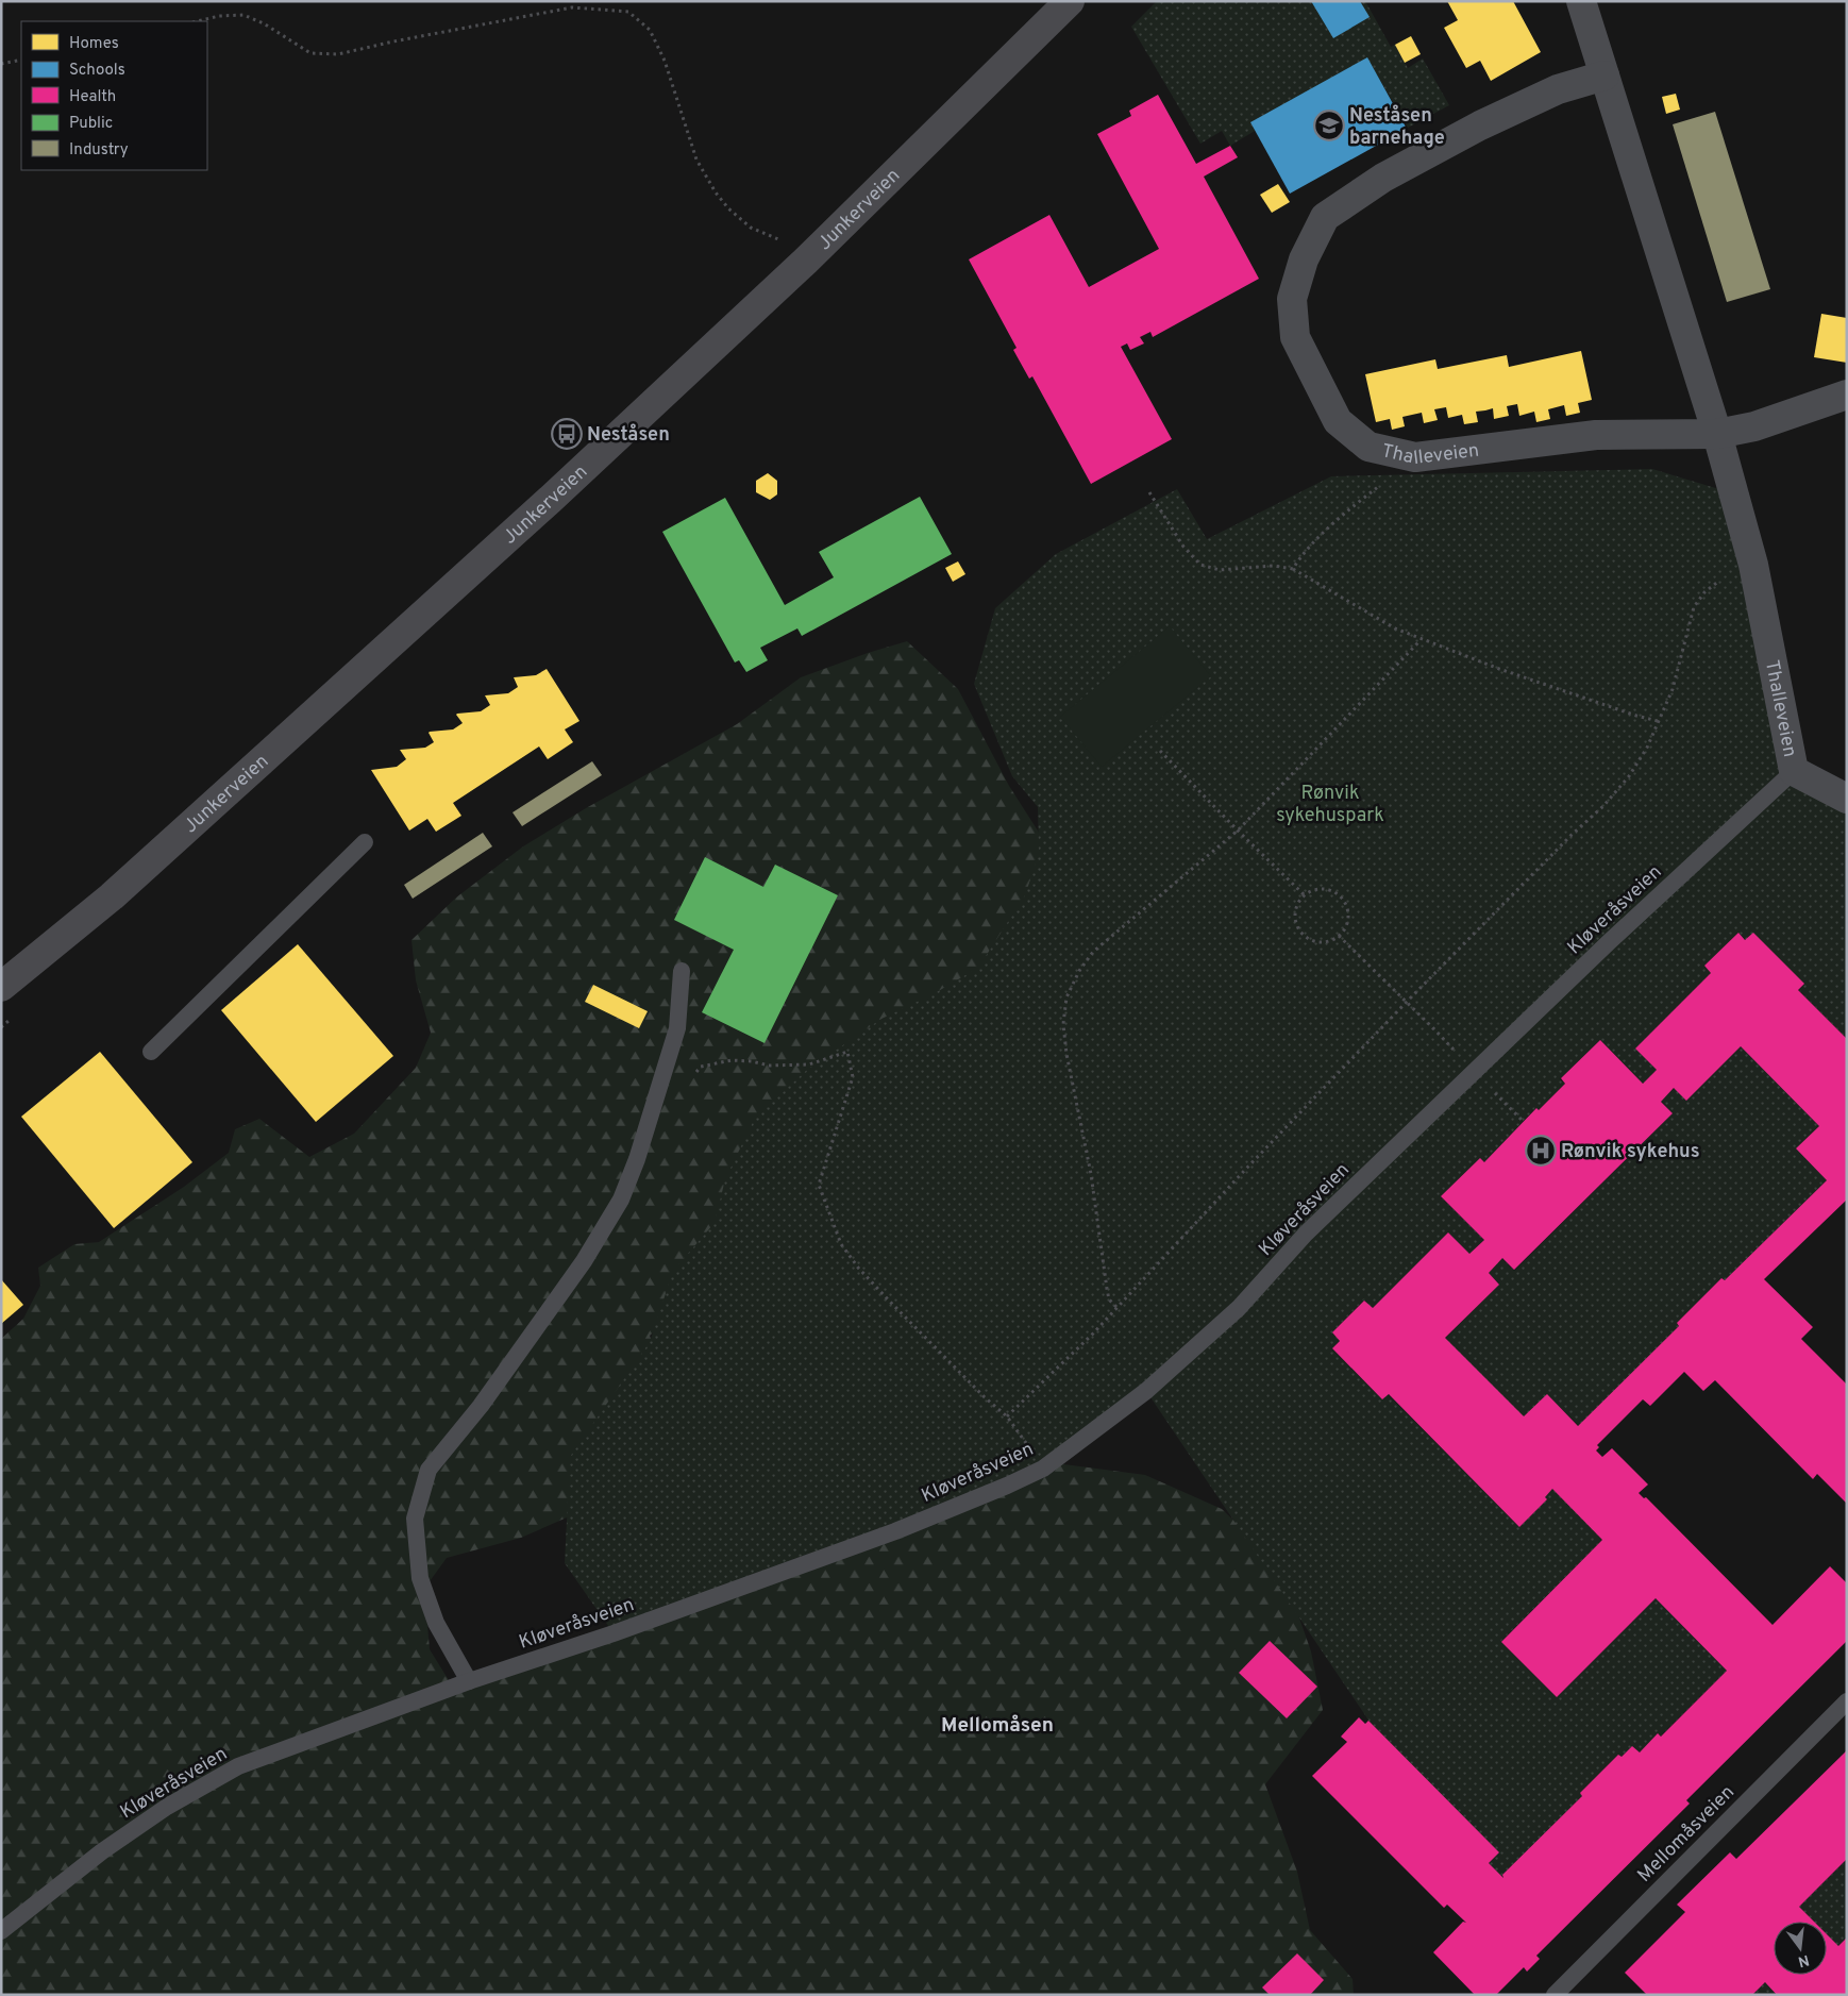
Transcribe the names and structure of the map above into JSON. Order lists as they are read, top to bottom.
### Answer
{
  "streets": {
    "street": ["Junkerveien", "Thalleveien"],
    "lane": ["Kløveråsveien", "Mellomåsveien"]
  },
  "crossings": [
    ["Thalleveien", "Kløveråsveien"]
  ],
  "districts": ["Mellomåsen"],
  "parks": ["Rønvik sykehuspark"],
  "places": {
    "school or university": ["Neståsen barnehage"],
    "bus stop": ["Neståsen"],
    "hospital": ["Rønvik sykehus"]
  },
  "legend": [
    "Homes",
    "Schools",
    "Health",
    "Public",
    "Industry"
  ],
  "north": "bottom"
}
